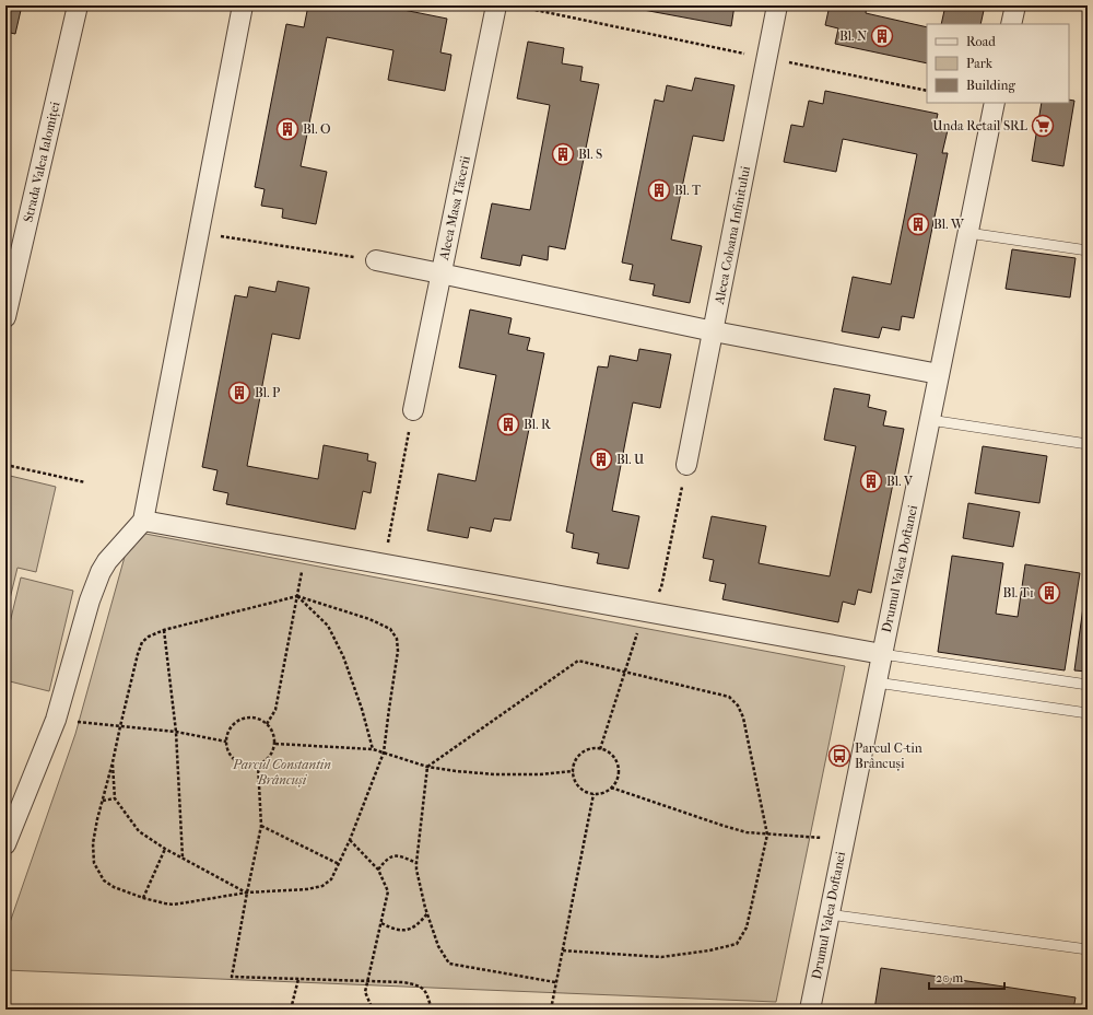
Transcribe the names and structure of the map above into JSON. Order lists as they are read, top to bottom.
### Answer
{
  "streets": {
    "street": [
      "Strada Valea Ialomiței",
      "Aleea Masa Tăcerii",
      "Aleea Coloana Infinitului",
      "Drumul Valea Doftanei"
    ]
  },
  "parks": ["Parcul Constantin Brâncuși"],
  "places": {
    "building": [
      "Bl. N",
      "Bl. O",
      "Bl. S",
      "Bl. T",
      "Bl. W",
      "Bl. P",
      "Bl. R",
      "Bl. U",
      "Bl. V",
      "Bl. T1"
    ],
    "supermarket": ["Unda Retail SRL"],
    "bus stop": ["Parcul C-tin Brâncuși"]
  },
  "legend": ["Road", "Park", "Building"],
  "scale_bar": "20 m"
}
